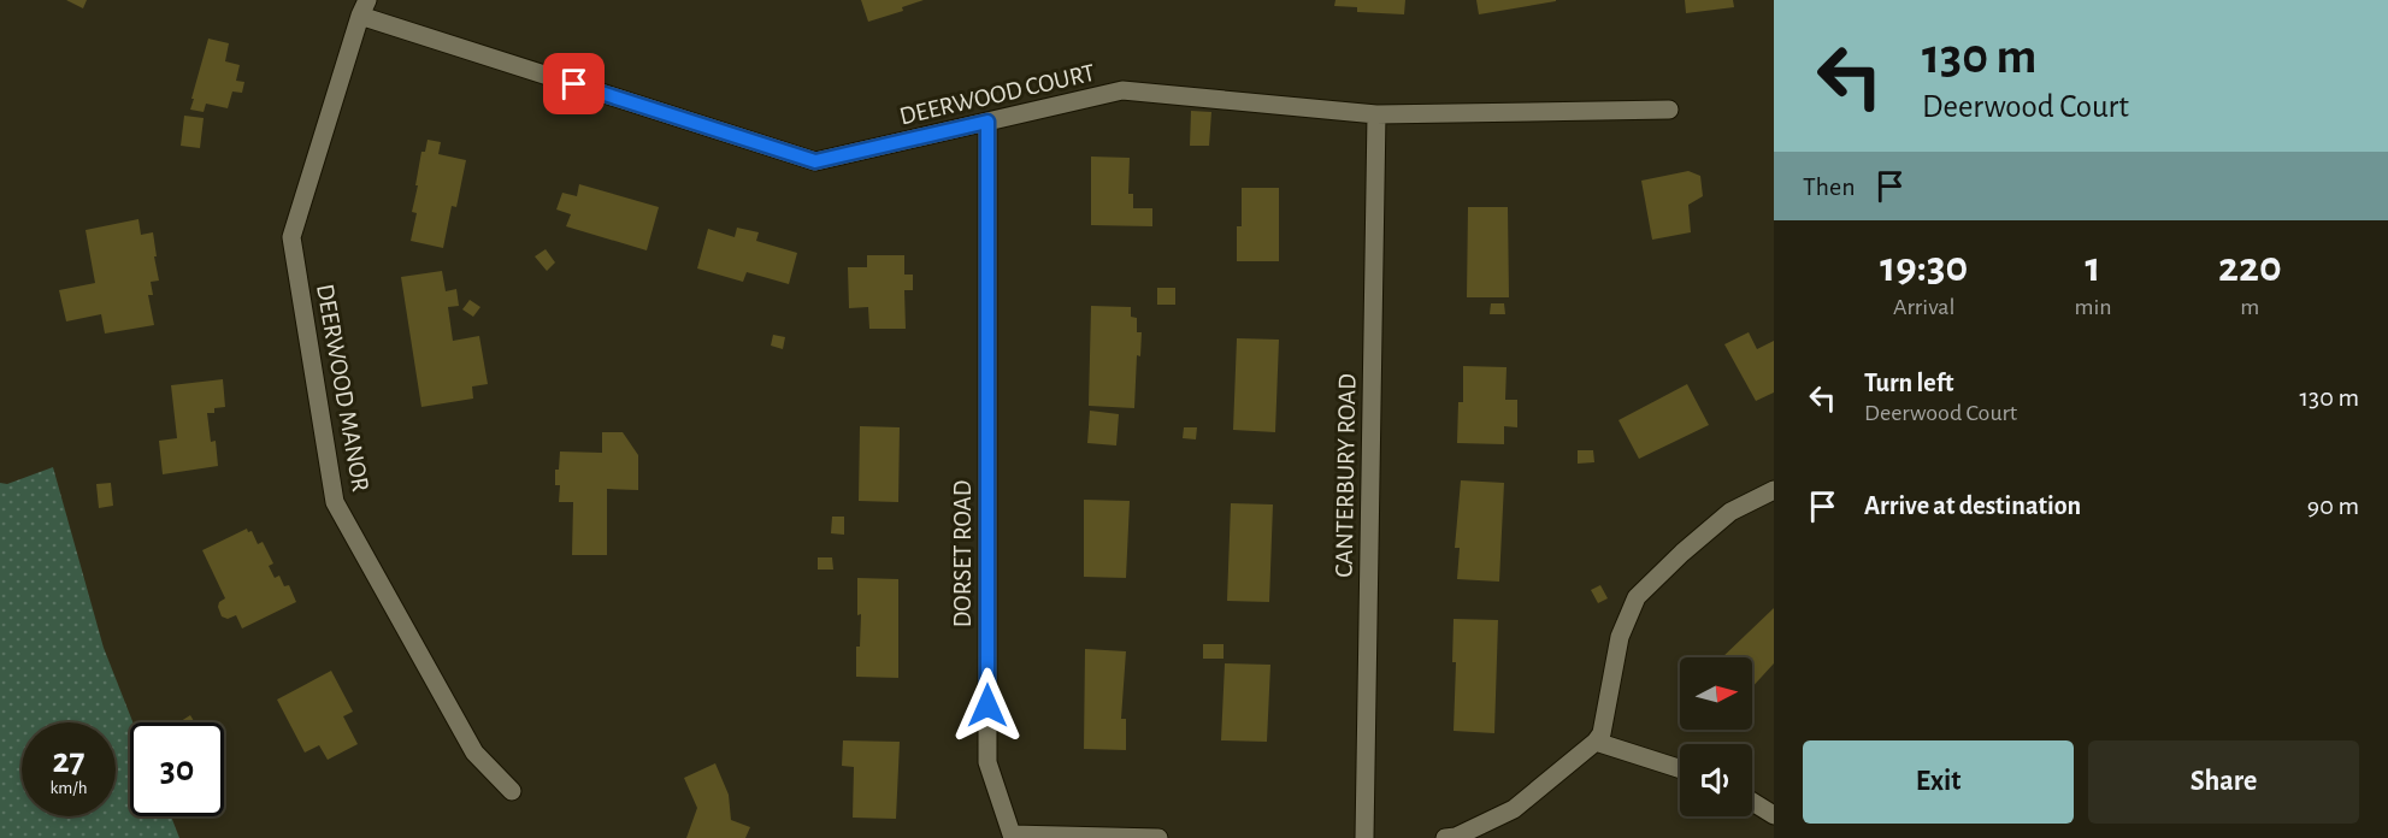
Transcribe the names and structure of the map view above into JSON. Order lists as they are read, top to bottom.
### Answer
{
  "streets": {
    "street": [
      "DEERWOOD COURT",
      "DEERWOOD MANOR",
      "CANTERBURY ROAD",
      "DORSET ROAD"
    ]
  },
  "crossings": [
    ["DEERWOOD COURT", "DEERWOOD MANOR"],
    ["DEERWOOD COURT", "CANTERBURY ROAD"],
    ["DEERWOOD COURT", "DORSET ROAD"]
  ],
  "north": "right",
  "page": {
    "turn": ["130 m", "Deerwood Court"],
    "then": "Then",
    "eta": [
      "19:30",
      "Arrival",
      "1",
      "min",
      "220",
      "m"
    ],
    "list": [
      {
        "name": "Turn left",
        "note": "Deerwood Court",
        "value": "130 m"
      },
      {
        "name": "Arrive at destination",
        "value": "90 m"
      }
    ],
    "speed": "27 km/h",
    "limit": "30",
    "buttons": ["Exit", "Share"]
  }
}
